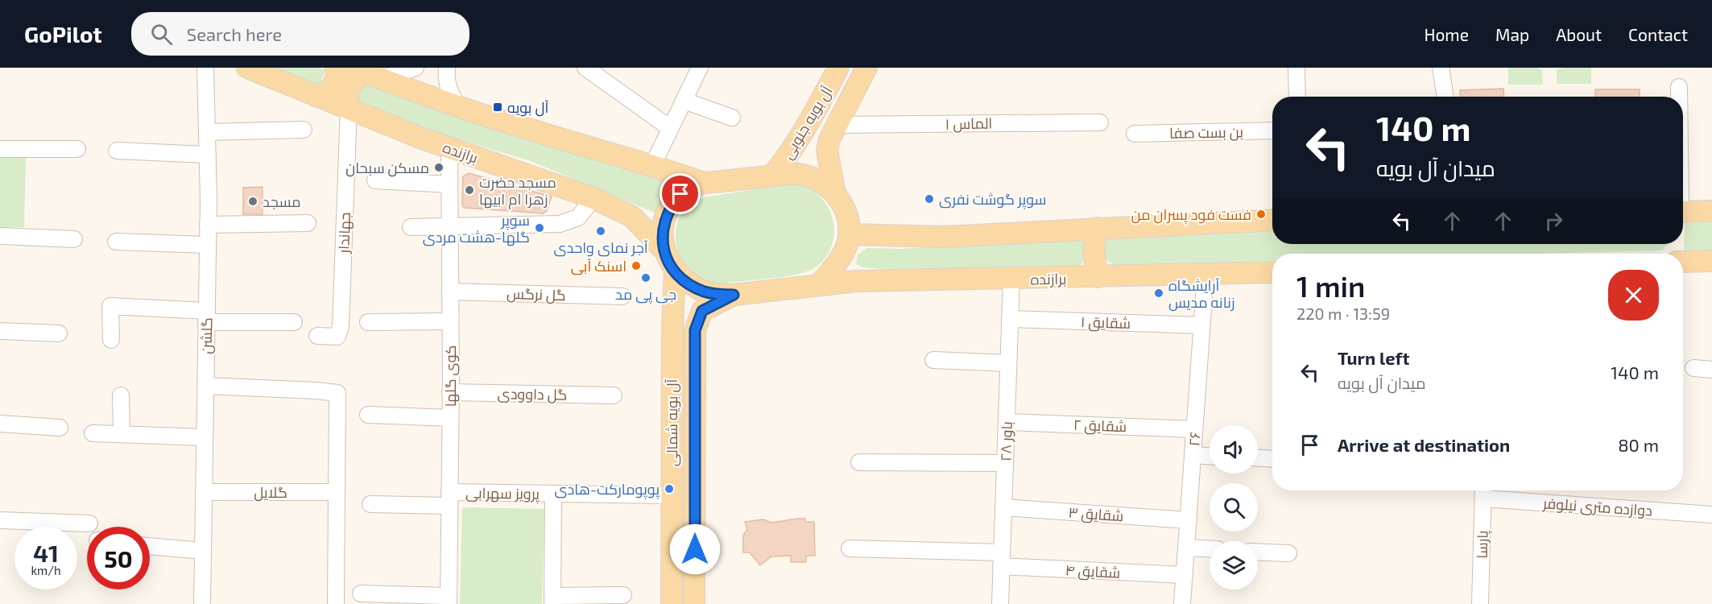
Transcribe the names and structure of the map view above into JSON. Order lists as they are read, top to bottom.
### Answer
{
  "streets": {
    "main road": ["آل بویه جنوبی", "برازنده", "آل بویه شمالی"],
    "street": [
      "الماس ۱",
      "بن بست صفا",
      "جهاندار",
      "گل نرگس",
      "شقایق ۱",
      "گلشن",
      "کوی گلها",
      "گل داوودی",
      "شقایق ۲",
      "۲۶",
      "باور ۲۸",
      "گلایل",
      "پرویز سهرابی",
      "دوازده متری نیلوفر",
      "شقایق ۳",
      "پارسا",
      "شقایق ۴"
    ]
  },
  "crossings": [
    ["آل بویه جنوبی", "الماس ۱"],
    ["آل بویه جنوبی", "برازنده"],
    ["آل بویه جنوبی", "آل بویه شمالی"],
    ["برازنده", "جهاندار"],
    ["برازنده", "کوی گلها"],
    ["برازنده", "آل بویه شمالی"],
    ["برازنده", "۲۶"],
    ["برازنده", "باور ۲۸"],
    ["گل نرگس", "کوی گلها"],
    ["شقایق ۱", "۲۶"],
    ["شقایق ۱", "باور ۲۸"],
    ["گلشن", "گلایل"],
    ["کوی گلها", "گل داوودی"],
    ["کوی گلها", "پرویز سهرابی"],
    ["آل بویه شمالی", "پرویز سهرابی"],
    ["شقایق ۲", "۲۶"],
    ["شقایق ۲", "باور ۲۸"],
    ["۲۶", "شقایق ۳"],
    ["۲۶", "شقایق ۴"],
    ["باور ۲۸", "شقایق ۳"],
    ["باور ۲۸", "شقایق ۴"],
    ["دوازده متری نیلوفر", "پارسا"]
  ],
  "places": {
    "transit": ["آل بویه"],
    "other": [
      "مسکن سبحان",
      "مسجد حضرت زهرا ام ابیها",
      "سوپر گوشت نفری",
      "مسجد",
      "فست فود پسران من",
      "سوپر گلها-هشت مردی",
      "آجر نمای واحدی",
      "اسنک آبی",
      "جی پی مد",
      "آرایشگاه زنانه مدیس",
      "پوپومارکت-هادی"
    ]
  },
  "page": {
    "header": "GoPilot",
    "search": "Search here",
    "nav": [
      "Home",
      "Map",
      "About",
      "Contact"
    ],
    "turn": ["140 m", "میدان آل بویه"],
    "heading": ["1 min", "220 m · 13:59"],
    "list": [
      {
        "name": "Turn left",
        "note": "میدان آل بویه",
        "value": "140 m"
      },
      {
        "name": "Arrive at destination",
        "value": "80 m"
      }
    ],
    "speed": "41 km/h",
    "limit": "50"
  }
}
